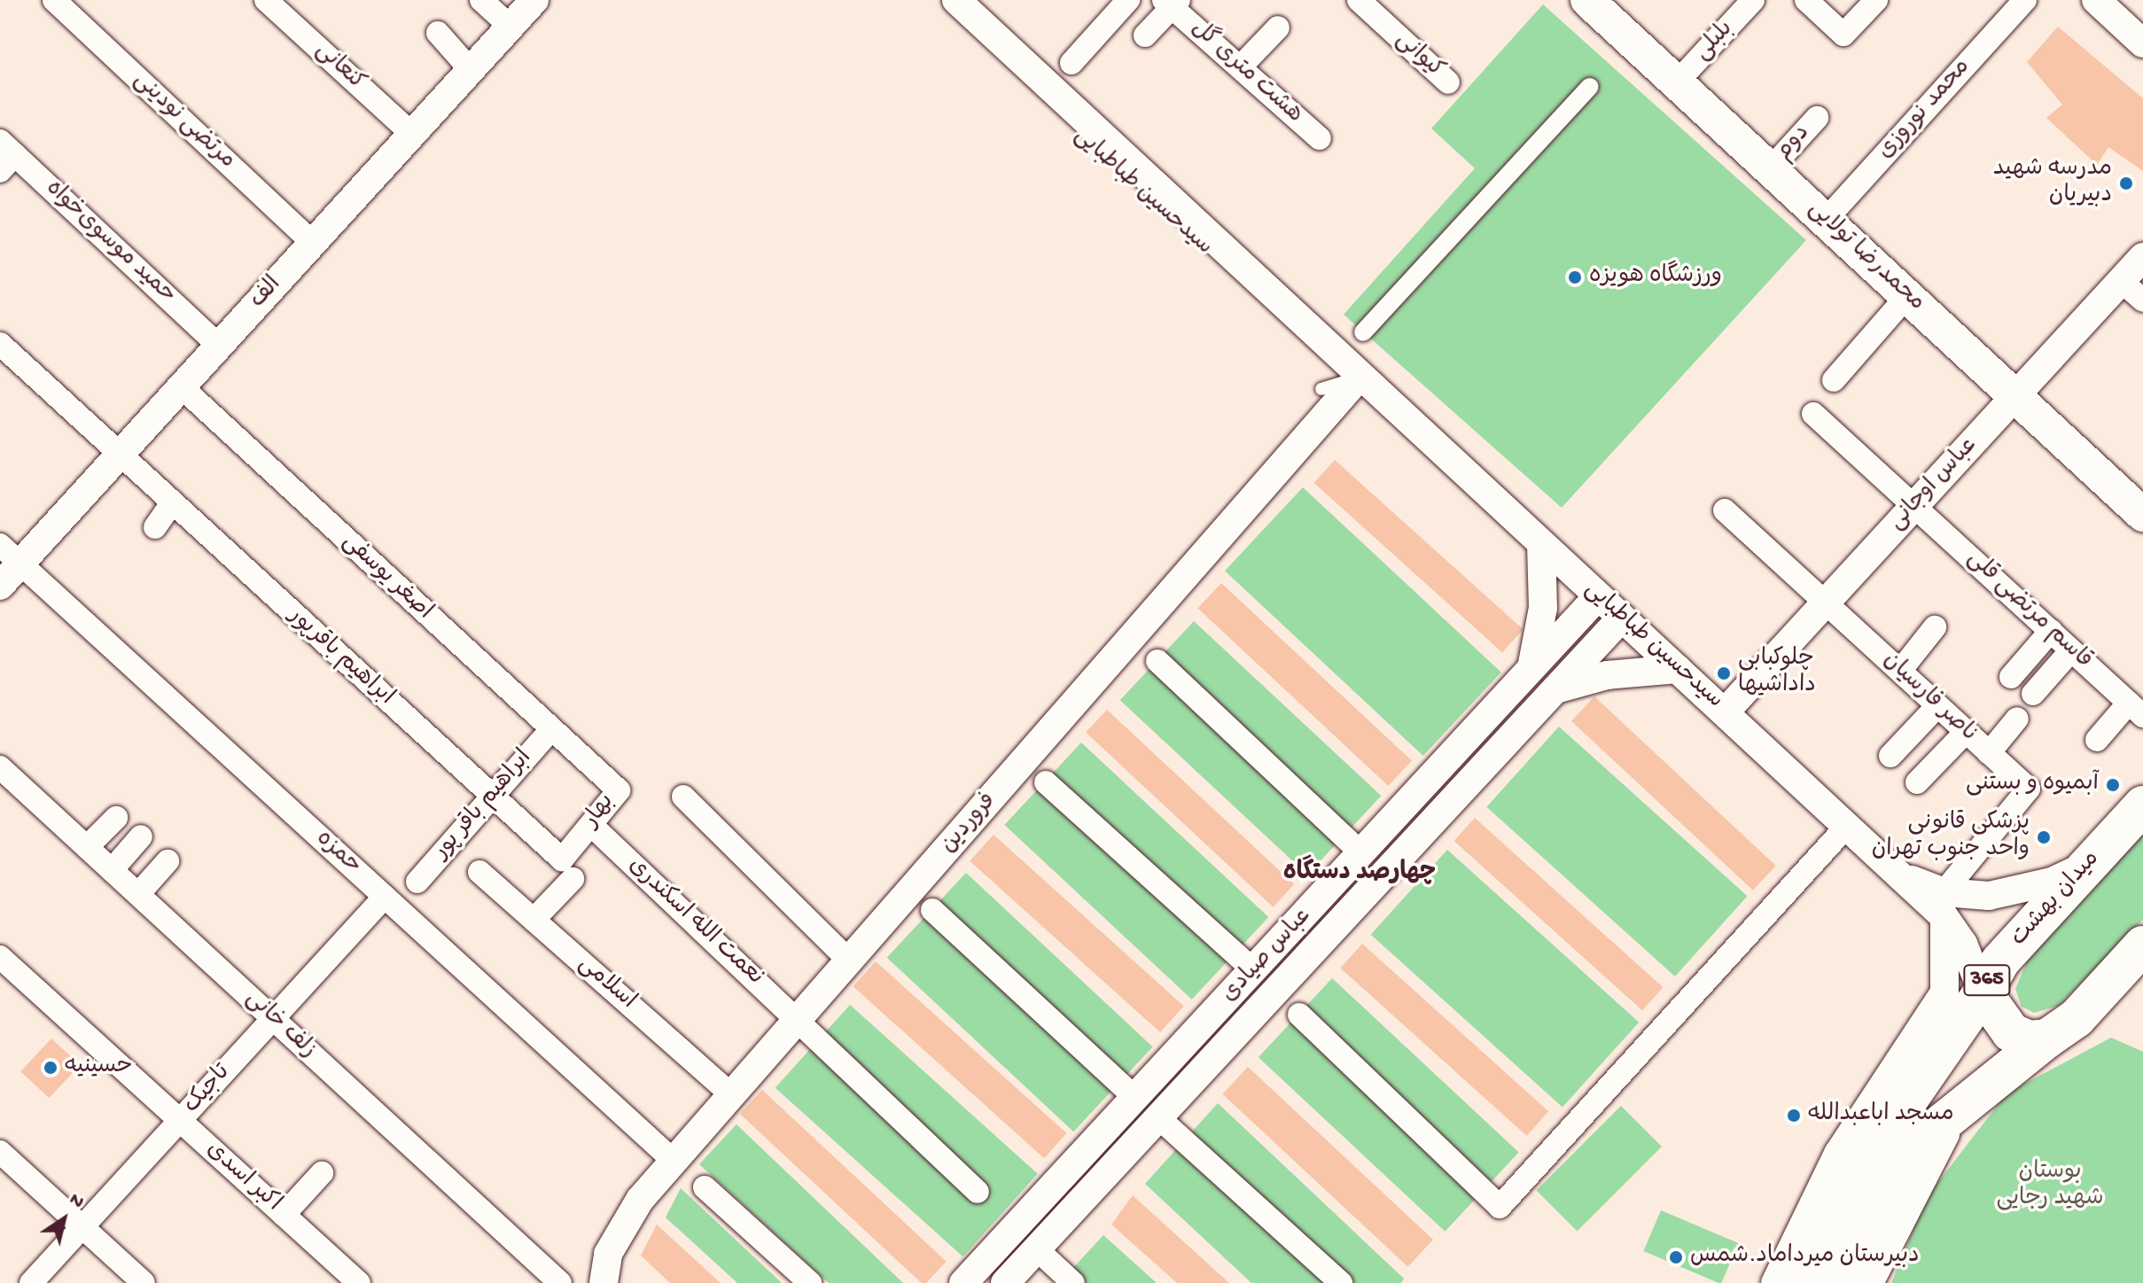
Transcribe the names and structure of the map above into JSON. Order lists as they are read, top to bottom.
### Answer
{
  "streets": {
    "highway": ["میدان بهشت", "365"],
    "main road": ["محمدرضا تولایی"],
    "street": [
      "بلبلی",
      "کیوانی",
      "کنعانی",
      "هشت متری گل",
      "محمد نوروزی",
      "مرتضی نودینی",
      "دوم",
      "سیدحسین طباطبایی",
      "حمید موسوی‌خواه",
      "الف",
      "عباس اوجانی",
      "اصغر یوسفی",
      "قاسم مرتضی قلی",
      "ابراهیم باقرپور",
      "ناصر فارسیان",
      "ابراهیم باقر پور",
      "بهار",
      "فروردین",
      "حمزه",
      "نعمت الله اسکندری",
      "عباس صیادی",
      "اسلامی",
      "زلف خانی",
      "تاجیک",
      "اکبر اسدی"
    ]
  },
  "crossings": [
    ["بلبلی", "محمدرضا تولایی"],
    ["کنعانی", "الف"],
    ["محمد نوروزی", "محمدرضا تولایی"],
    ["مرتضی نودینی", "الف"],
    ["دوم", "محمدرضا تولایی"],
    ["سیدحسین طباطبایی", "عباس اوجانی"],
    ["سیدحسین طباطبایی", "ناصر فارسیان"],
    ["سیدحسین طباطبایی", "فروردین"],
    ["سیدحسین طباطبایی", "عباس صیادی"],
    ["حمید موسوی‌خواه", "الف"],
    ["محمدرضا تولایی", "عباس اوجانی"],
    ["الف", "اصغر یوسفی"],
    ["الف", "ابراهیم باقرپور"],
    ["الف", "حمزه"],
    ["عباس اوجانی", "قاسم مرتضی قلی"],
    ["عباس اوجانی", "ناصر فارسیان"],
    ["اصغر یوسفی", "ابراهیم باقر پور"],
    ["اصغر یوسفی", "بهار"],
    ["ابراهیم باقرپور", "ابراهیم باقر پور"],
    ["ابراهیم باقرپور", "بهار"],
    ["بهار", "نعمت الله اسکندری"],
    ["بهار", "اسلامی"],
    ["فروردین", "حمزه"],
    ["فروردین", "نعمت الله اسکندری"],
    ["فروردین", "اسلامی"],
    ["حمزه", "تاجیک"],
    ["میدان بهشت", "365"],
    ["زلف خانی", "تاجیک"],
    ["تاجیک", "اکبر اسدی"]
  ],
  "districts": ["چهارصد دستگاه"],
  "parks": ["بوستان شهید رجایی"],
  "places": [
    "مدرسه شهید دبیریان",
    "ورزشگاه هویزه",
    "چلوکبابی داداشیها",
    "آبمیوه و بستنی",
    "پزشکی قانونی واحد جنوب تهران",
    "حسینیه",
    "مسجد اباعبدالله",
    "دبیرستان میرداماد.شمس"
  ],
  "north": "top right"
}
